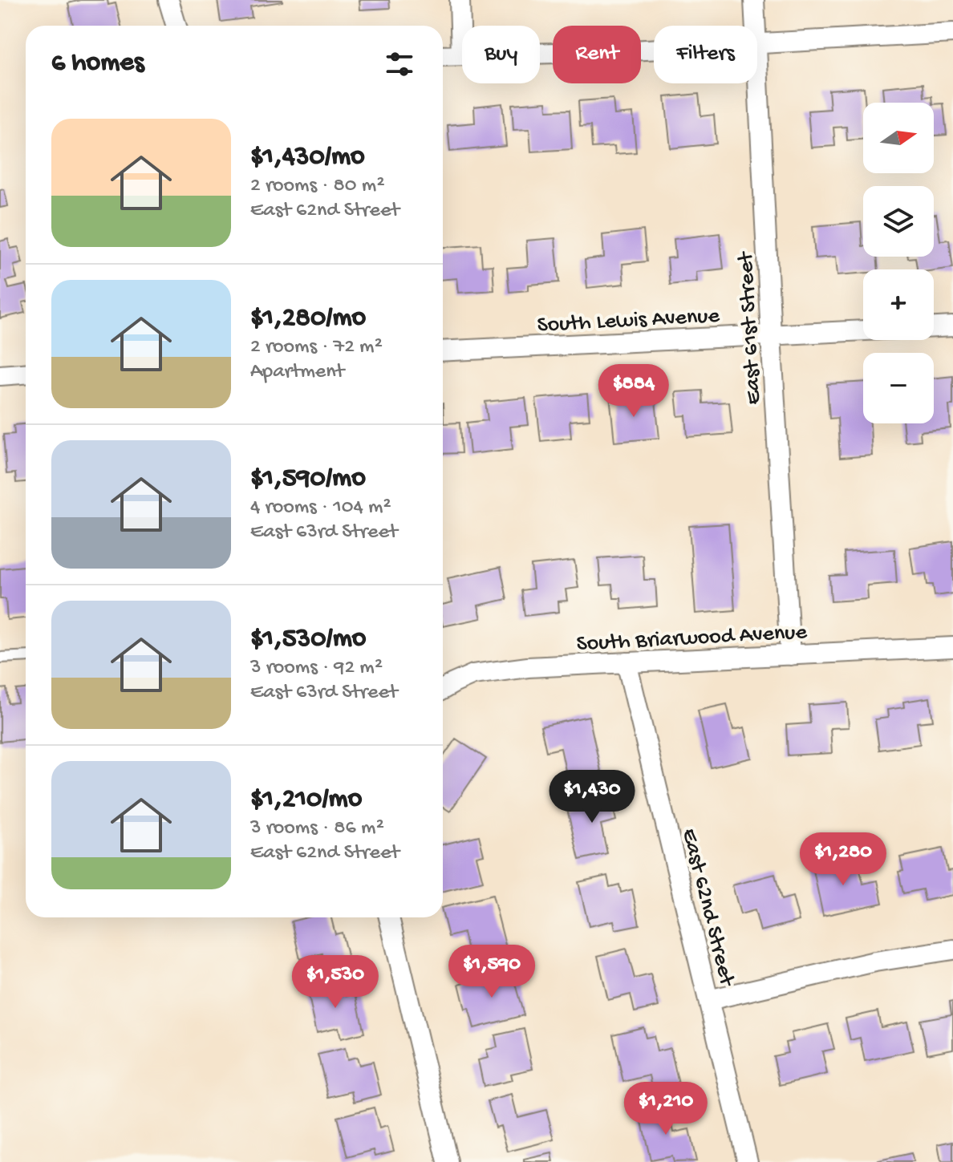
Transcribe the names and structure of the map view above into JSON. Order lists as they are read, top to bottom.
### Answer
{
  "streets": {
    "street": [
      "South Lewis Avenue",
      "East 61st Street",
      "South Briarwood Avenue",
      "East 62nd Street"
    ]
  },
  "crossings": [
    ["South Lewis Avenue", "East 61st Street"],
    ["East 61st Street", "South Briarwood Avenue"],
    ["South Briarwood Avenue", "East 62nd Street"]
  ],
  "north": "right",
  "page": {
    "chip": ["Buy", "Rent", "Filters"],
    "heading": "6 homes",
    "map_buttons": ["+", "−"],
    "list": [
      {
        "name": "$1,430/mo",
        "note": "2 rooms · 80 m² · East 62nd Street"
      },
      {
        "name": "$1,280/mo",
        "note": "2 rooms · 72 m² · Apartment"
      },
      {
        "name": "$1,590/mo",
        "note": "4 rooms · 104 m² · East 63rd Street"
      },
      {
        "name": "$1,530/mo",
        "note": "3 rooms · 92 m² · East 63rd Street"
      },
      {
        "name": "$1,210/mo",
        "note": "3 rooms · 86 m² · East 62nd Street"
      }
    ],
    "price": [
      "$884",
      "$1,430",
      "$1,280",
      "$1,590",
      "$1,530",
      "$1,210"
    ]
  }
}
